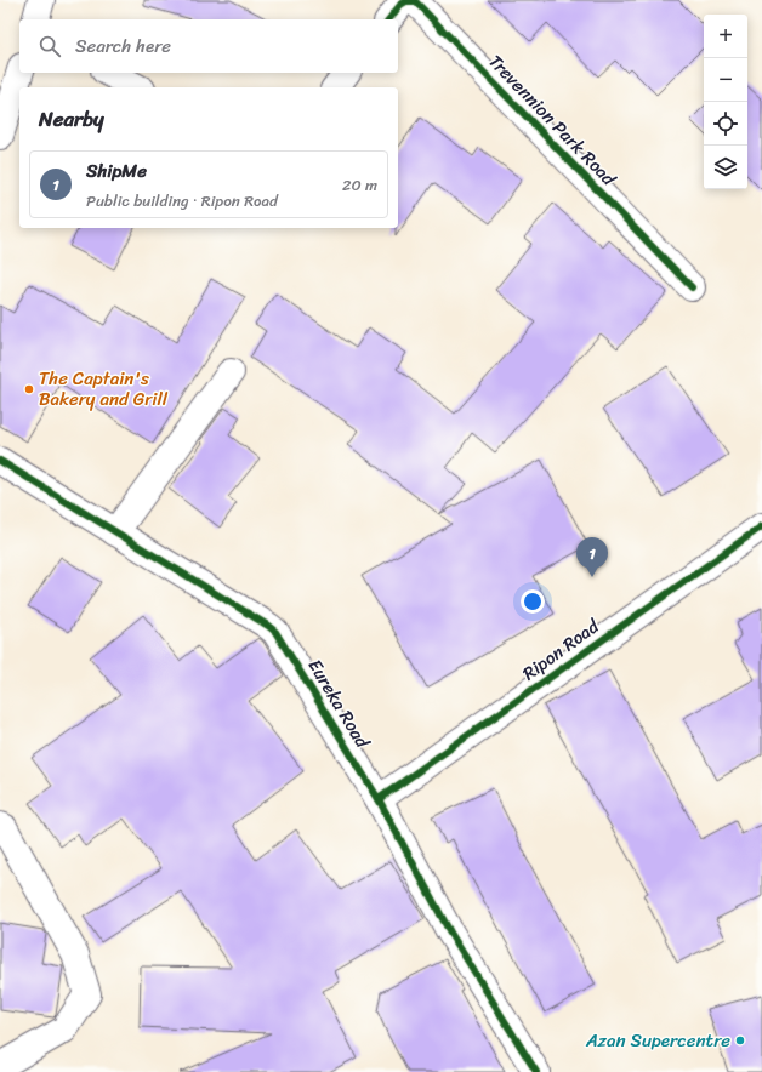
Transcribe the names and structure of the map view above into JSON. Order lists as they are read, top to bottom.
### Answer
{
  "streets": {
    "street": ["Trevennion Park Road", "Ripon Road", "Eureka Road"]
  },
  "crossings": [
    ["Ripon Road", "Eureka Road"]
  ],
  "places": ["The Captain's Bakery and Grill", "Azan Supercentre"],
  "page": {
    "map_buttons": ["+", "−"],
    "search": "Search here",
    "heading": "Nearby",
    "list": [
      {
        "mark": "1",
        "name": "ShipMe",
        "note": "Public building · Ripon Road",
        "value": "20 m"
      }
    ],
    "pins": "1"
  }
}
